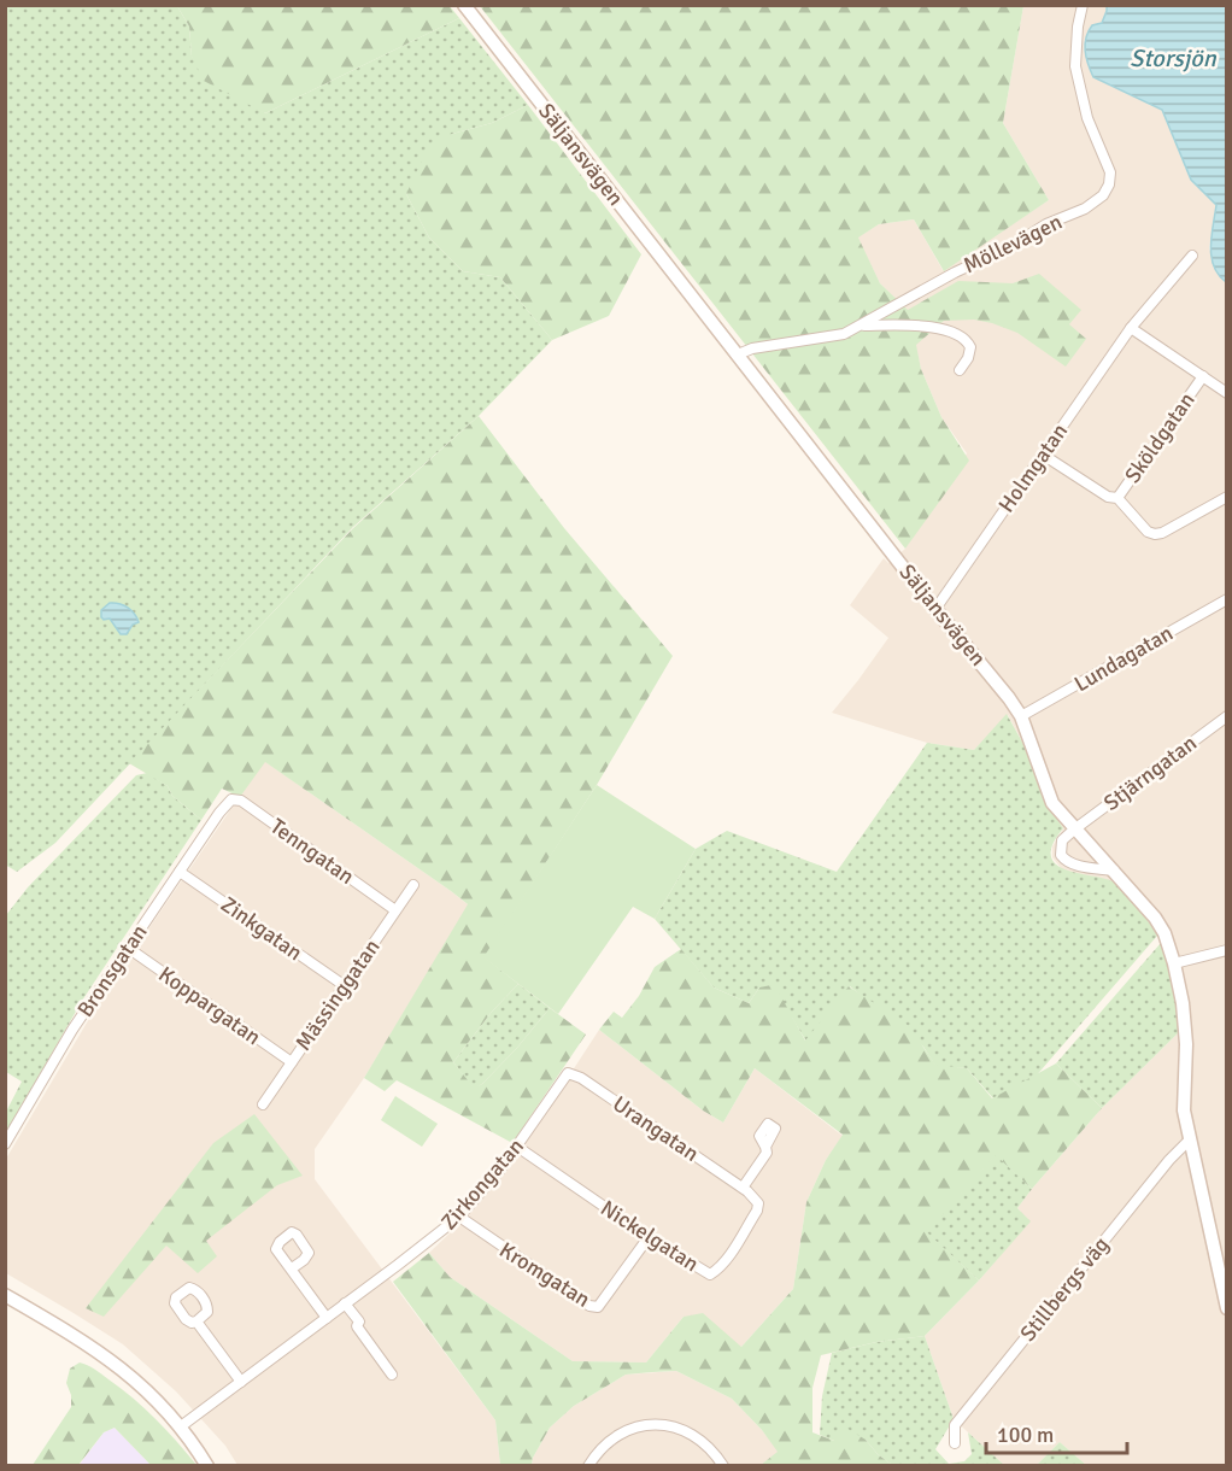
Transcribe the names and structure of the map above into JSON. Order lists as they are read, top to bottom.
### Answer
{
  "streets": {
    "street": [
      "Säljansvägen",
      "Möllevägen",
      "Sköldgatan",
      "Holmgatan",
      "Lundagatan",
      "Stjärngatan",
      "Tenngatan",
      "Zinkgatan",
      "Bronsgatan",
      "Mässinggatan",
      "Koppargatan",
      "Urangatan",
      "Zirkongatan",
      "Nickelgatan",
      "Kromgatan",
      "Stillbergs väg"
    ]
  },
  "crossings": [
    ["Säljansvägen", "Möllevägen"],
    ["Säljansvägen", "Holmgatan"],
    ["Säljansvägen", "Lundagatan"],
    ["Säljansvägen", "Stjärngatan"],
    ["Säljansvägen", "Stillbergs väg"],
    ["Tenngatan", "Bronsgatan"],
    ["Tenngatan", "Mässinggatan"],
    ["Zinkgatan", "Bronsgatan"],
    ["Zinkgatan", "Mässinggatan"],
    ["Bronsgatan", "Koppargatan"],
    ["Mässinggatan", "Koppargatan"],
    ["Urangatan", "Zirkongatan"],
    ["Urangatan", "Nickelgatan"],
    ["Zirkongatan", "Nickelgatan"],
    ["Zirkongatan", "Kromgatan"],
    ["Nickelgatan", "Kromgatan"]
  ],
  "water": ["Storsjön"],
  "scale_bar": "100 m"
}
